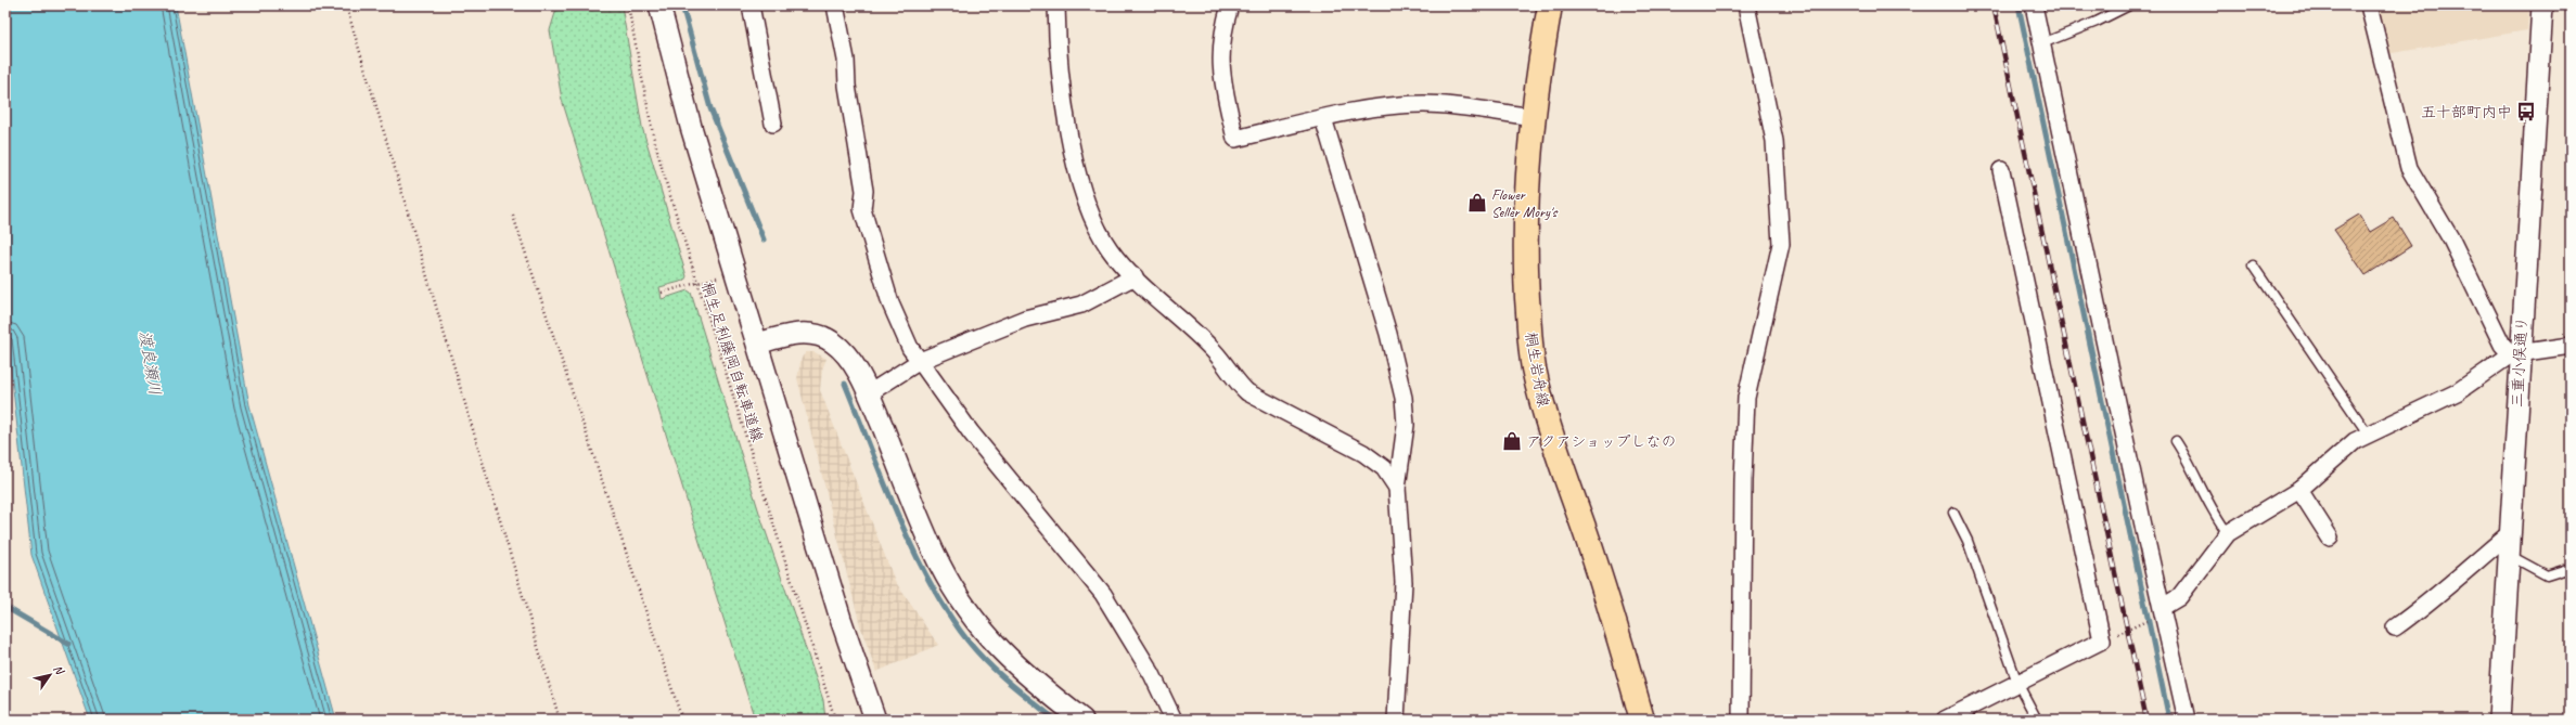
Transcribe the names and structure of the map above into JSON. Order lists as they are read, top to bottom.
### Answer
{
  "streets": {
    "main road": ["桐生岩舟線"],
    "street": ["三重小俣通り"],
    "path": ["桐生足利藤岡自転車道線"]
  },
  "water": ["渡良瀬川"],
  "places": {
    "bus stop": ["五十部町内中"],
    "shop": ["Flower Seller Mory's", "アクアショップしなの"]
  },
  "north": "top right"
}
